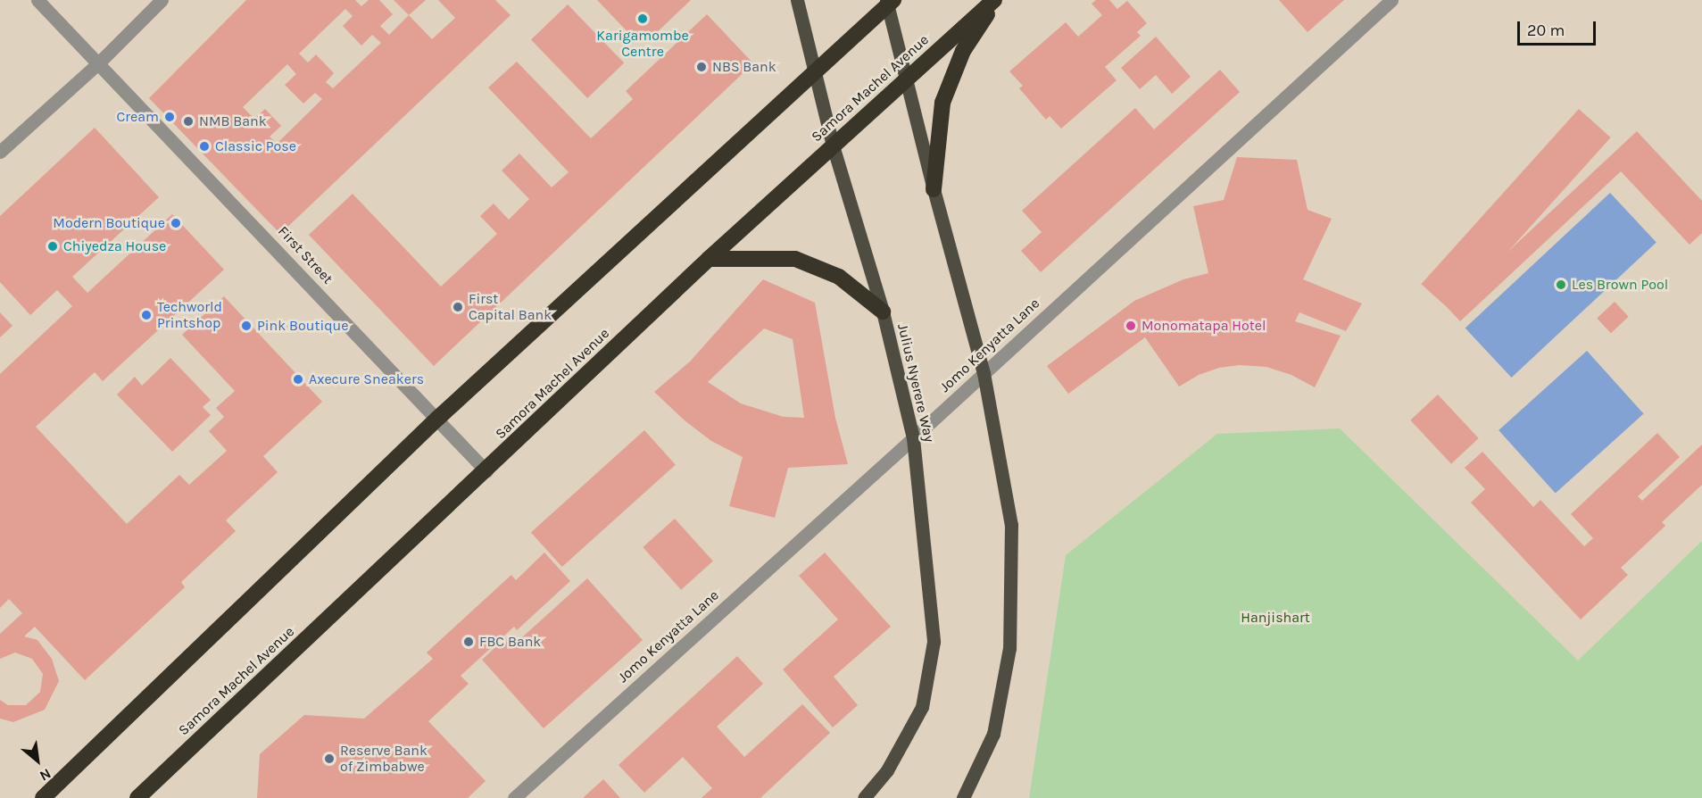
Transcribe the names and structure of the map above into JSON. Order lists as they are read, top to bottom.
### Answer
{
  "streets": {
    "highway": ["Samora Machel Avenue"],
    "main road": ["Julius Nyerere Way"],
    "street": ["First Street", "Jomo Kenyatta Lane"]
  },
  "crossings": [
    ["Samora Machel Avenue", "First Street"],
    ["Samora Machel Avenue", "Julius Nyerere Way"],
    ["Jomo Kenyatta Lane", "Julius Nyerere Way"]
  ],
  "parks": ["Hanjishart"],
  "places": [
    "Karigamombe Centre",
    "NBS Bank",
    "Cream",
    "NMB Bank",
    "Classic Pose",
    "Modern Boutique",
    "Chiyedza House",
    "Les Brown Pool",
    "First Capital Bank",
    "Techworld Printshop",
    "Pink Boutique",
    "Monomatapa Hotel",
    "Axecure Sneakers",
    "FBC Bank",
    "Reserve Bank of Zimbabwe"
  ],
  "scale_bar": "20 m",
  "north": "bottom right"
}
